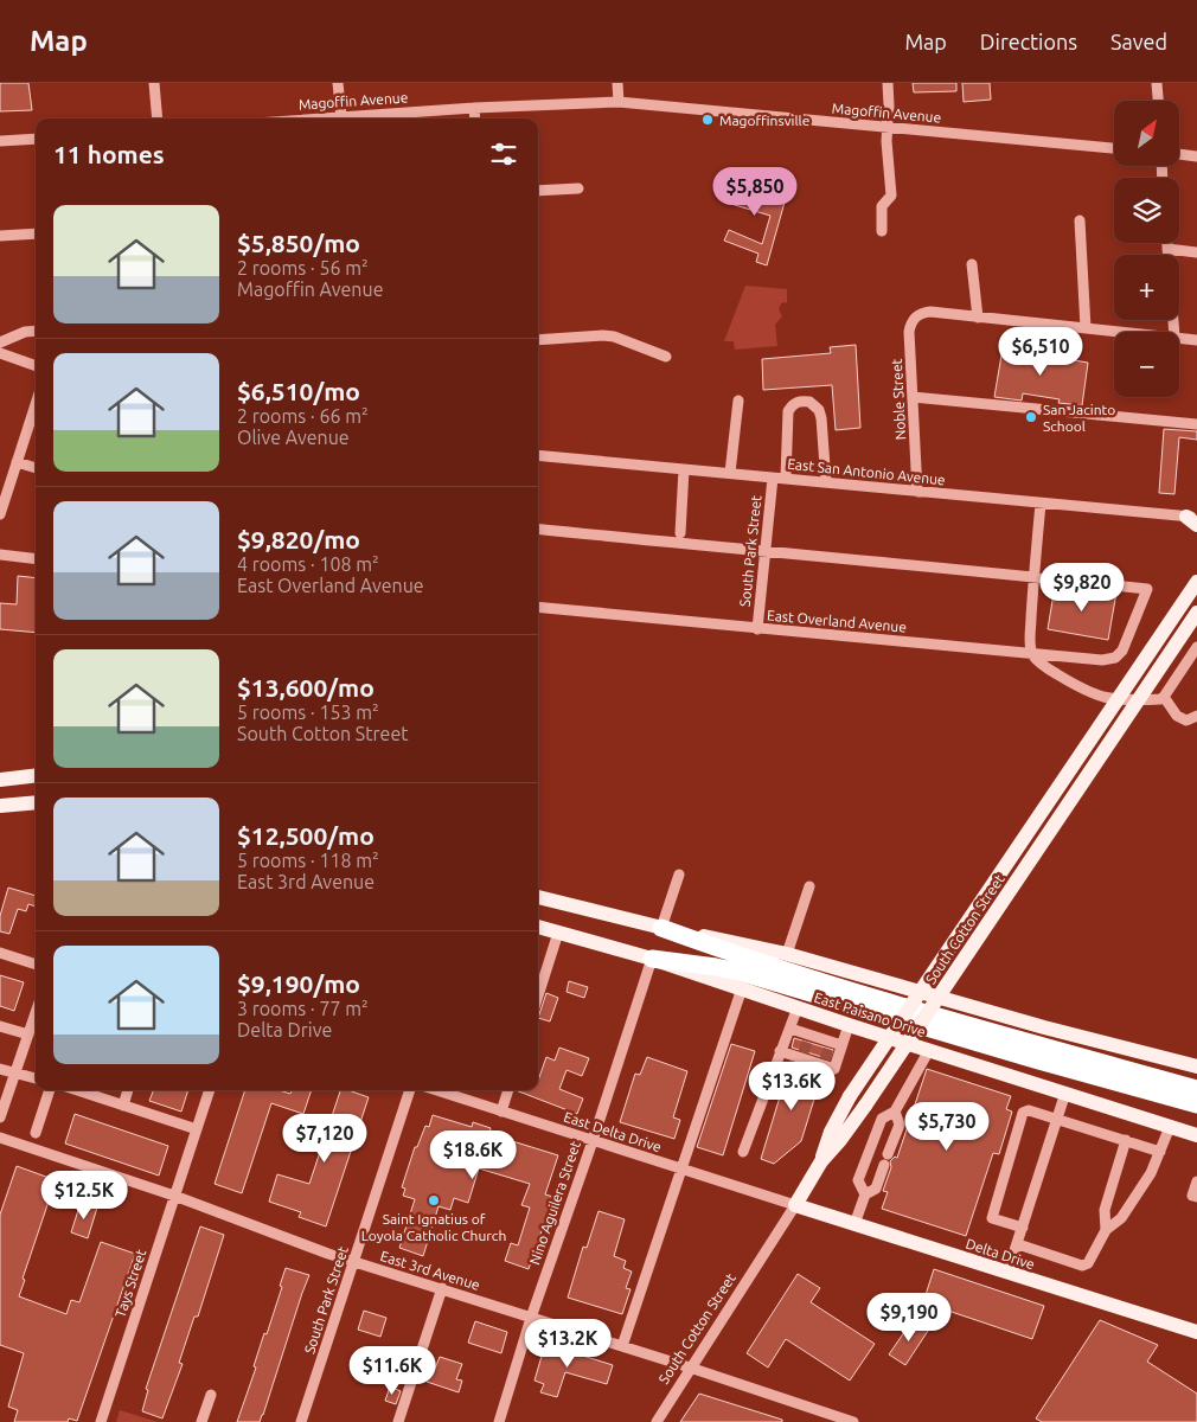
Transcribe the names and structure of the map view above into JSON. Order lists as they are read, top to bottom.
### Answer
{
  "streets": {
    "main road": ["South Cotton Street", "East Paisano Drive", "Delta Drive"],
    "street": [
      "Magoffin Avenue",
      "Noble Street",
      "East San Antonio Avenue",
      "South Park Street",
      "East Overland Avenue",
      "East Delta Drive",
      "Nino Aguilera Street",
      "East 3rd Avenue",
      "Tays Street"
    ]
  },
  "crossings": [
    ["Noble Street", "East San Antonio Avenue"],
    ["East San Antonio Avenue", "South Park Street"],
    ["South Park Street", "East Overland Avenue"],
    ["South Park Street", "East 3rd Avenue"],
    ["South Cotton Street", "East Delta Drive"],
    ["South Cotton Street", "Delta Drive"],
    ["South Cotton Street", "East 3rd Avenue"],
    ["East Paisano Drive", "Nino Aguilera Street"],
    ["East Delta Drive", "Nino Aguilera Street"],
    ["East Delta Drive", "Delta Drive"],
    ["Nino Aguilera Street", "East 3rd Avenue"],
    ["East 3rd Avenue", "Tays Street"]
  ],
  "places": ["Magoffinsville", "San Jacinto School", "Saint Ignatius of Loyola Catholic Church"],
  "north": "top right",
  "page": {
    "header": "Map",
    "nav": ["Map", "Directions", "Saved"],
    "map_buttons": ["+", "−"],
    "heading": "11 homes",
    "price": [
      "$5,850",
      "$6,510",
      "$9,820",
      "$13.6K",
      "$5,730",
      "$7,120",
      "$18.6K",
      "$12.5K",
      "$9,190",
      "$13.2K",
      "$11.6K"
    ],
    "list": [
      {
        "name": "$5,850/mo",
        "note": "2 rooms · 56 m² · Magoffin Avenue"
      },
      {
        "name": "$6,510/mo",
        "note": "2 rooms · 66 m² · Olive Avenue"
      },
      {
        "name": "$9,820/mo",
        "note": "4 rooms · 108 m² · East Overland Avenue"
      },
      {
        "name": "$13,600/mo",
        "note": "5 rooms · 153 m² · South Cotton Street"
      },
      {
        "name": "$12,500/mo",
        "note": "5 rooms · 118 m² · East 3rd Avenue"
      },
      {
        "name": "$9,190/mo",
        "note": "3 rooms · 77 m² · Delta Drive"
      }
    ]
  }
}
